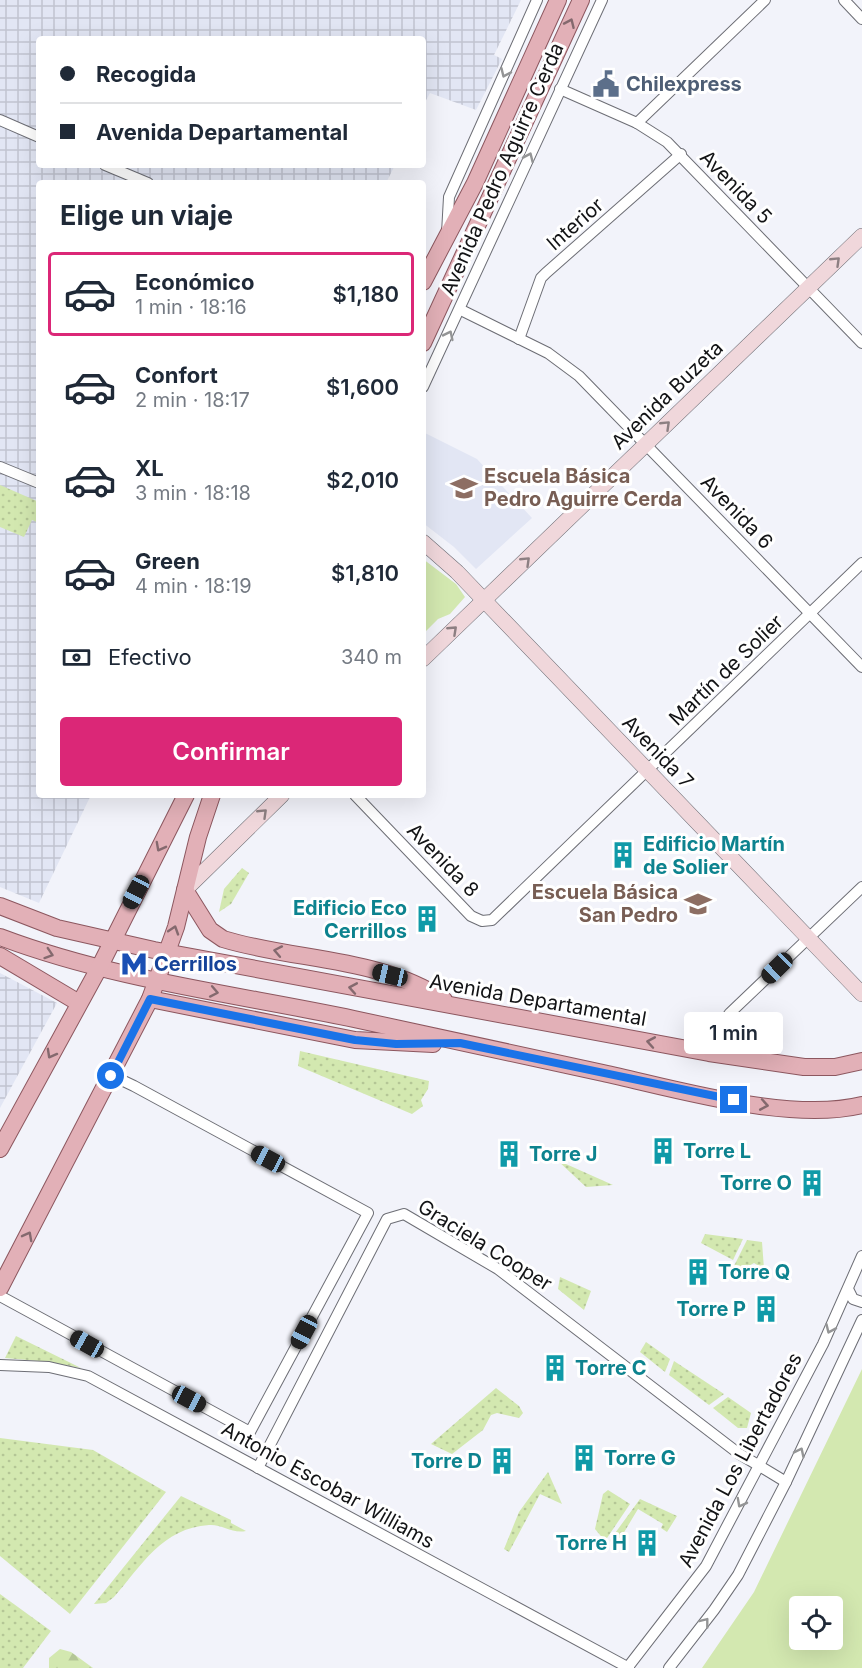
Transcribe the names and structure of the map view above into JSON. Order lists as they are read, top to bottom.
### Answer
{
  "streets": {
    "main road": [
      "Avenida Pedro Aguirre Cerda",
      "Avenida Buzeta",
      "Avenida 7",
      "Avenida Departamental"
    ],
    "street": [
      "Avenida 5",
      "Interior",
      "Avenida 6",
      "Martín de Solier",
      "Avenida 8",
      "Graciela Cooper",
      "Avenida Los Libertadores",
      "Antonio Escobar Williams"
    ]
  },
  "crossings": [
    ["Avenida Pedro Aguirre Cerda", "Avenida 5"],
    ["Avenida Pedro Aguirre Cerda", "Avenida 6"],
    ["Avenida 5", "Interior"],
    ["Avenida 5", "Avenida Buzeta"],
    ["Interior", "Avenida 6"],
    ["Avenida Buzeta", "Avenida 6"],
    ["Avenida Buzeta", "Avenida 7"],
    ["Avenida 6", "Martín de Solier"],
    ["Martín de Solier", "Avenida 7"],
    ["Martín de Solier", "Avenida 8"],
    ["Graciela Cooper", "Avenida Los Libertadores"],
    ["Graciela Cooper", "Antonio Escobar Williams"],
    ["Avenida Los Libertadores", "Antonio Escobar Williams"]
  ],
  "one_way": ["Avenida Buzeta"],
  "places": {
    "public building": ["Chilexpress"],
    "school or university": ["Escuela Básica Pedro Aguirre Cerda", "Escuela Básica San Pedro"],
    "building": [
      "Edificio Martín de Solier",
      "Edificio Eco Cerrillos",
      "Torre L",
      "Torre J",
      "Torre O",
      "Torre Q",
      "Torre P",
      "Torre C",
      "Torre G",
      "Torre D",
      "Torre H"
    ],
    "metro station": ["Cerrillos"]
  },
  "page": {
    "banner": ["Recogida", "Avenida Departamental"],
    "heading": "Elige un viaje",
    "list": [
      {
        "name": "Económico",
        "note": "1 min · 18:16",
        "value": "$1,180"
      },
      {
        "name": "Confort",
        "note": "2 min · 18:17",
        "value": "$1,600"
      },
      {
        "name": "XL",
        "note": "3 min · 18:18",
        "value": "$2,010"
      },
      {
        "name": "Green",
        "note": "4 min · 18:19",
        "value": "$1,810"
      }
    ],
    "pay": ["Efectivo", "340 m"],
    "buttons": "Confirmar",
    "bubble": "1 min"
  }
}
